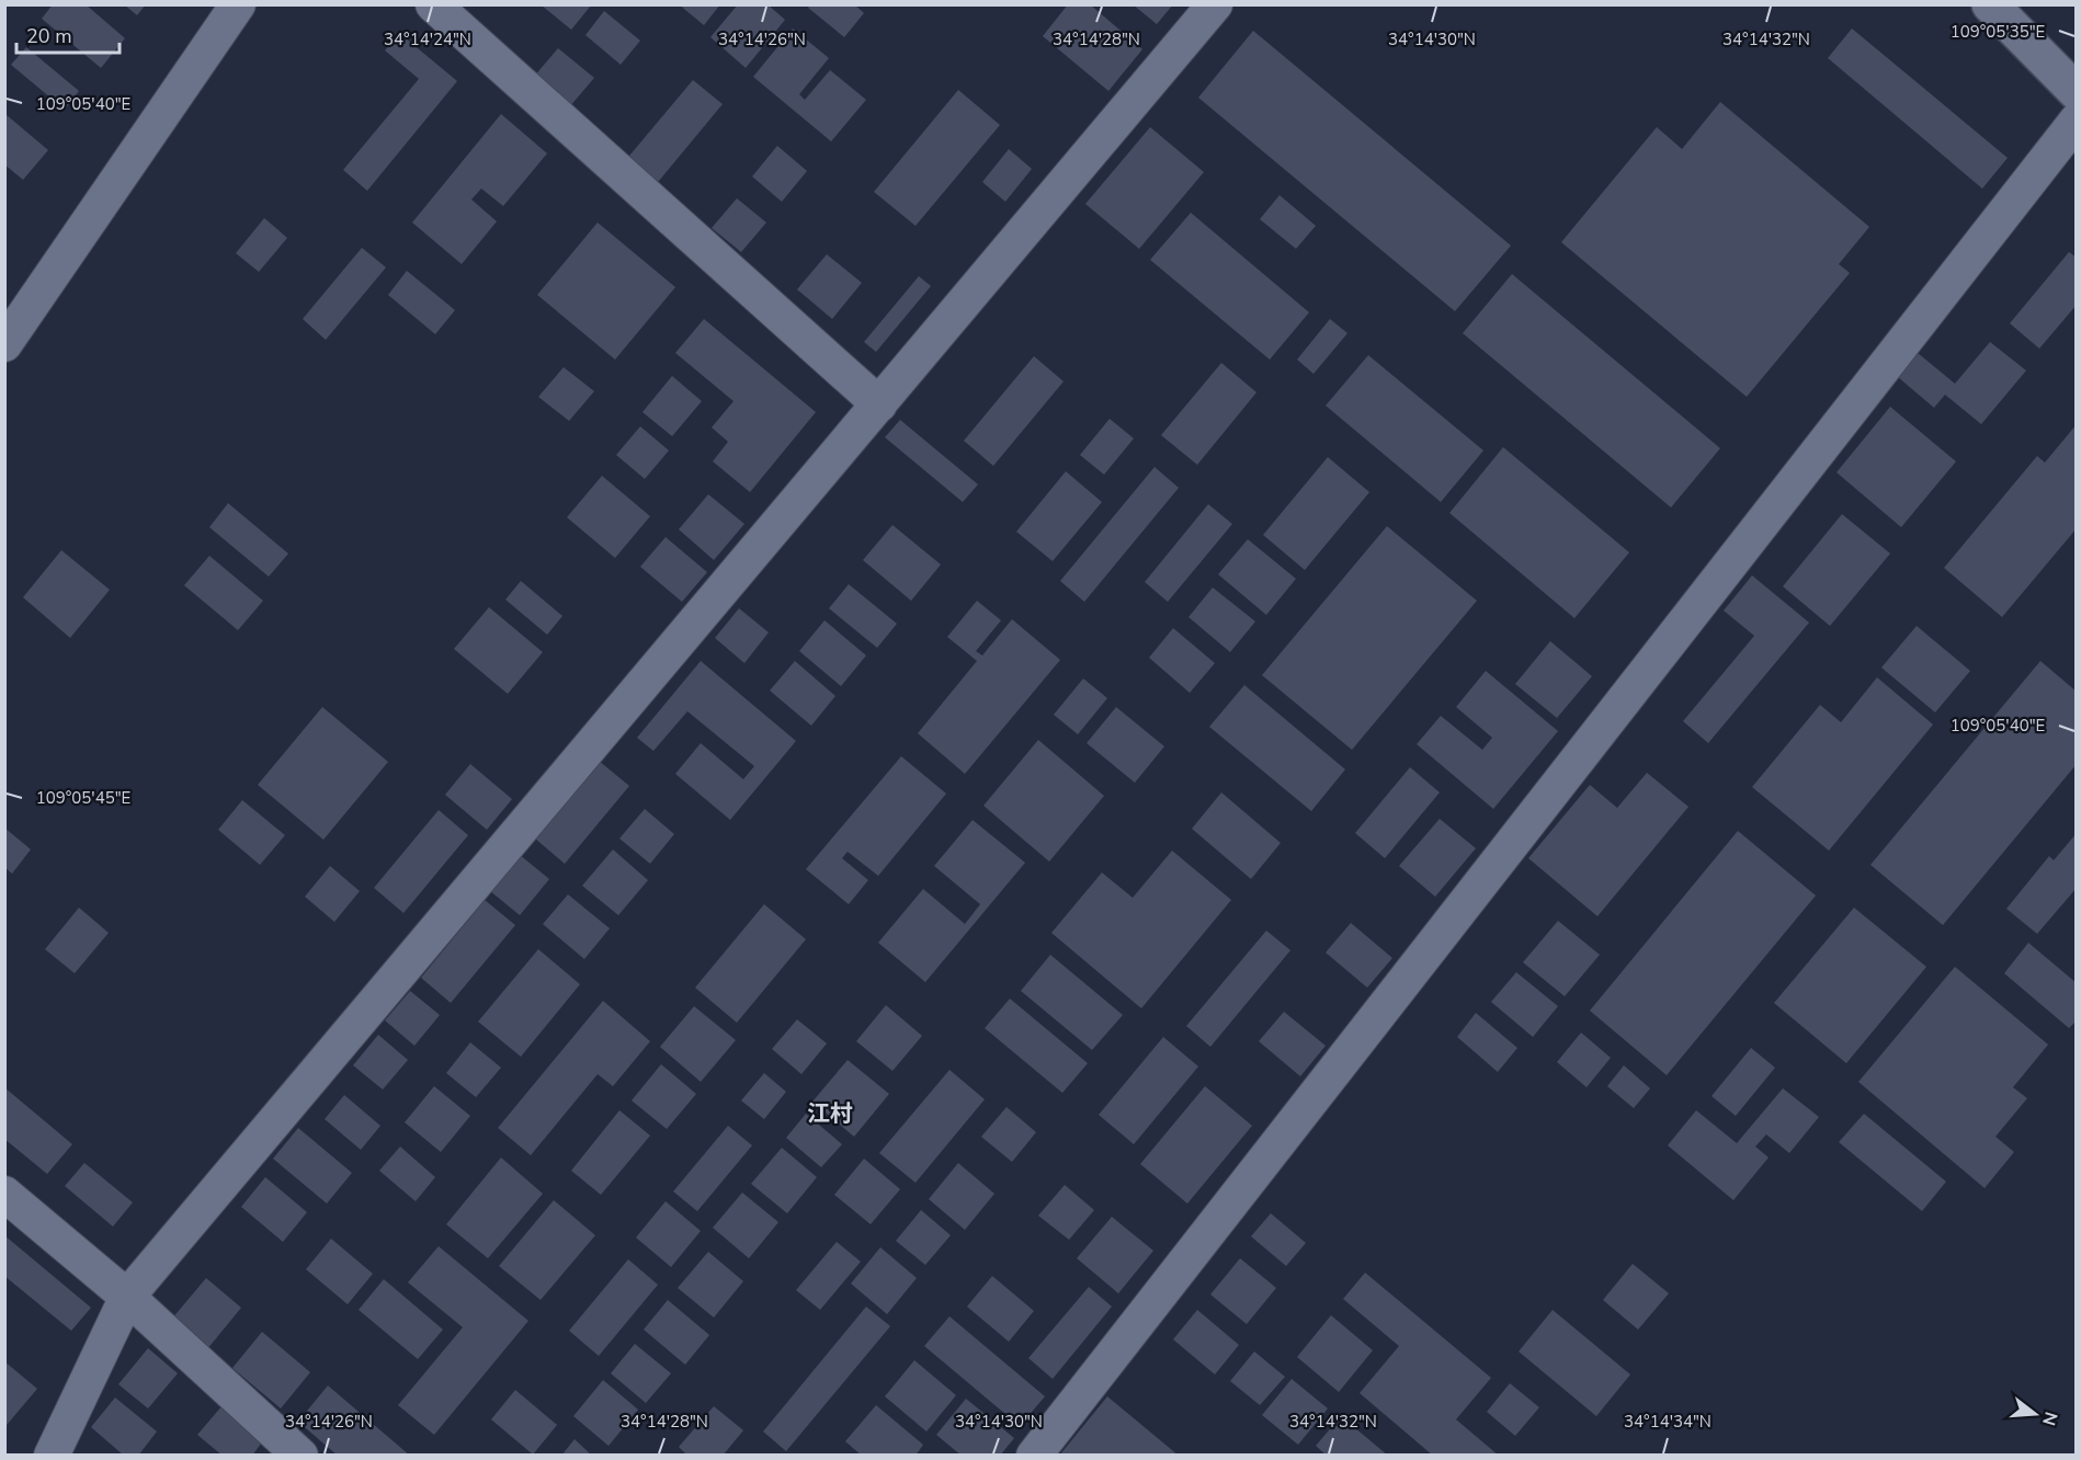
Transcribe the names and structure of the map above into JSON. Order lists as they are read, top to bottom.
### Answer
{
  "districts": ["江村"],
  "scale_bar": "20 m",
  "north": "right",
  "coordinates": [
    "109°05'35\"E",
    "34°14'24\"N",
    "34°14'26\"N",
    "34°14'28\"N",
    "34°14'30\"N",
    "34°14'32\"N",
    "109°05'40\"E",
    "109°05'45\"E",
    "34°14'34\"N"
  ]
}
